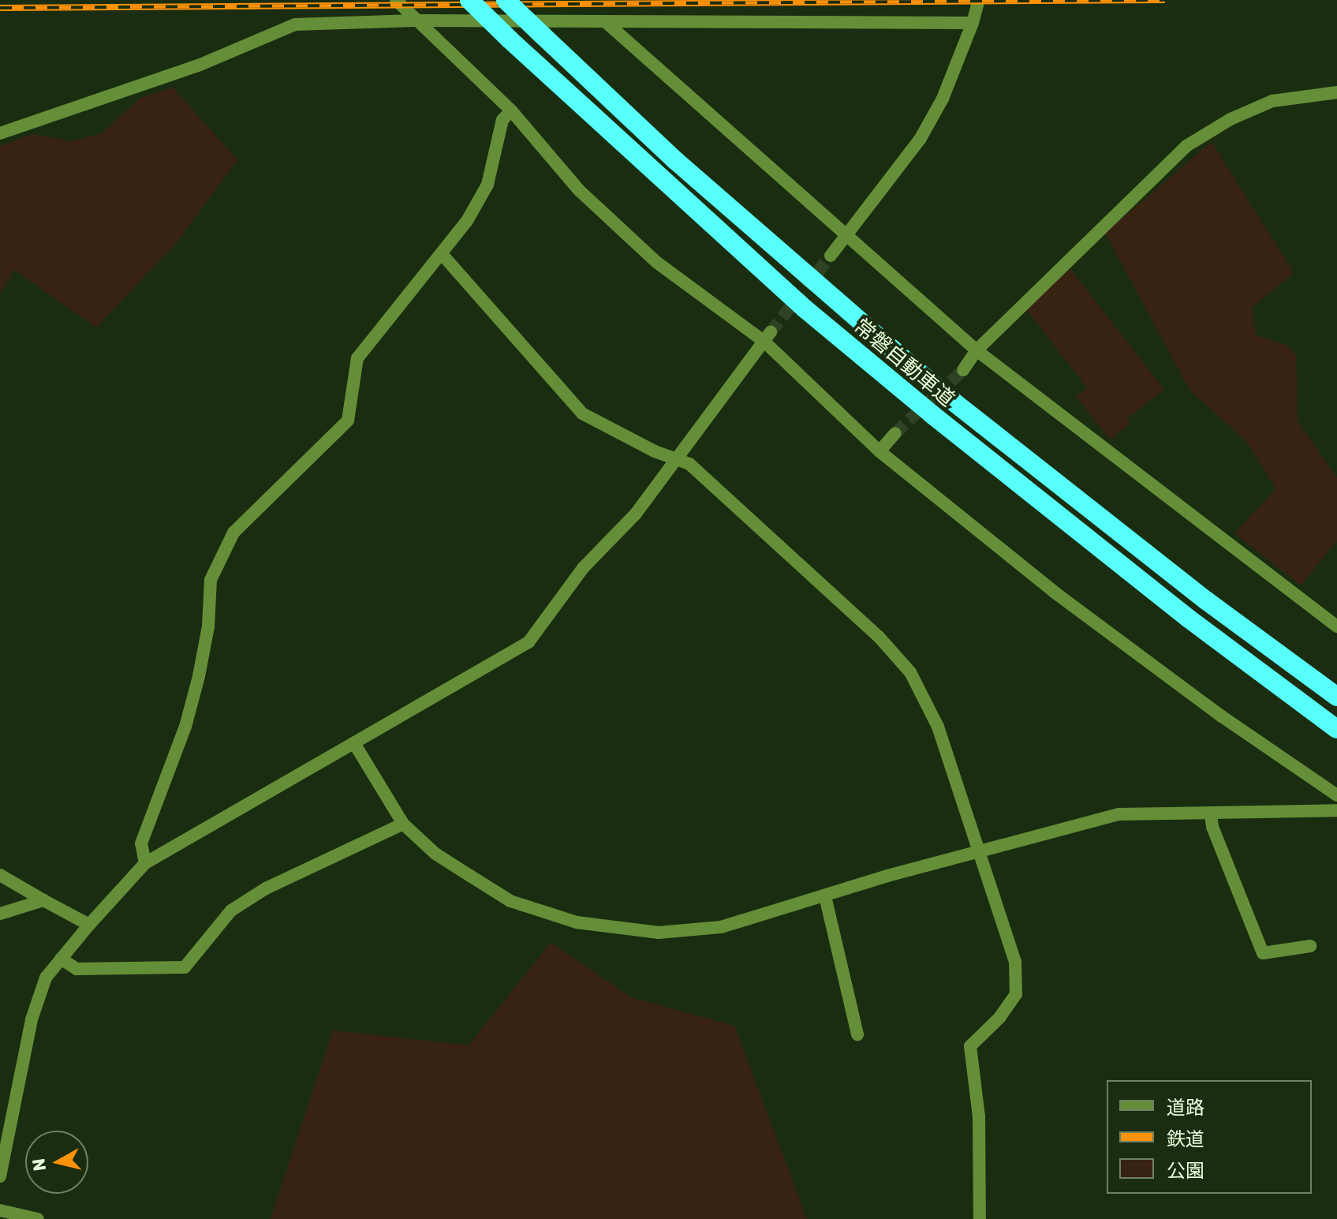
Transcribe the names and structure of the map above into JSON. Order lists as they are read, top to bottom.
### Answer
{
  "streets": {
    "highway": ["常磐自動車道"]
  },
  "legend": ["道路", "鉄道", "公園"],
  "north": "left"
}
